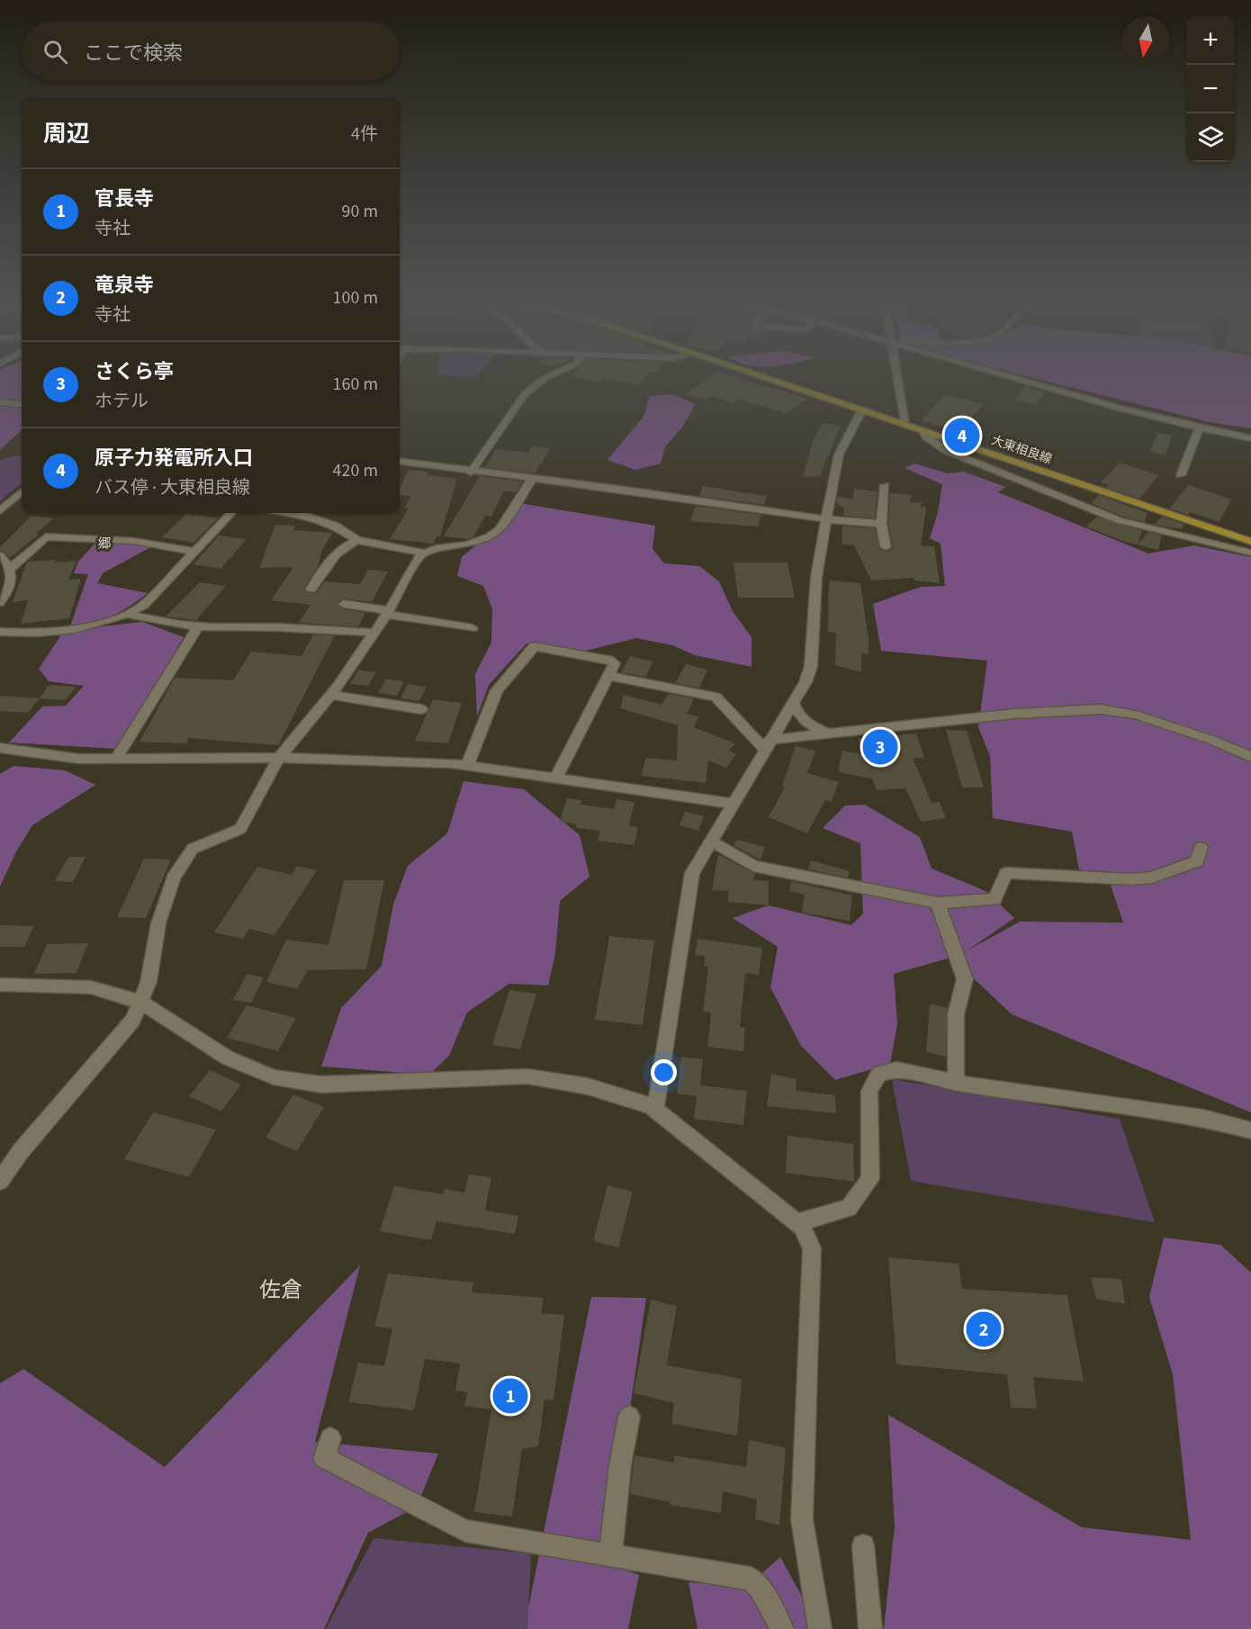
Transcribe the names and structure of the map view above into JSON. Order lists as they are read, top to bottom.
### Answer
{
  "streets": {
    "main road": ["大東相良線"]
  },
  "districts": ["郷", "佐倉"],
  "north": "bottom",
  "page": {
    "map_buttons": ["+", "−"],
    "search": "ここで検索",
    "heading": ["周辺", "4件"],
    "list": [
      {
        "mark": "1",
        "name": "官長寺",
        "note": "寺社",
        "value": "90 m"
      },
      {
        "mark": "2",
        "name": "竜泉寺",
        "note": "寺社",
        "value": "100 m"
      },
      {
        "mark": "3",
        "name": "さくら亭",
        "note": "ホテル",
        "value": "160 m"
      },
      {
        "mark": "4",
        "name": "原子力発電所入口",
        "note": "バス停 · 大東相良線",
        "value": "420 m"
      }
    ],
    "pins": [
      "4",
      "3",
      "2",
      "1"
    ]
  }
}
